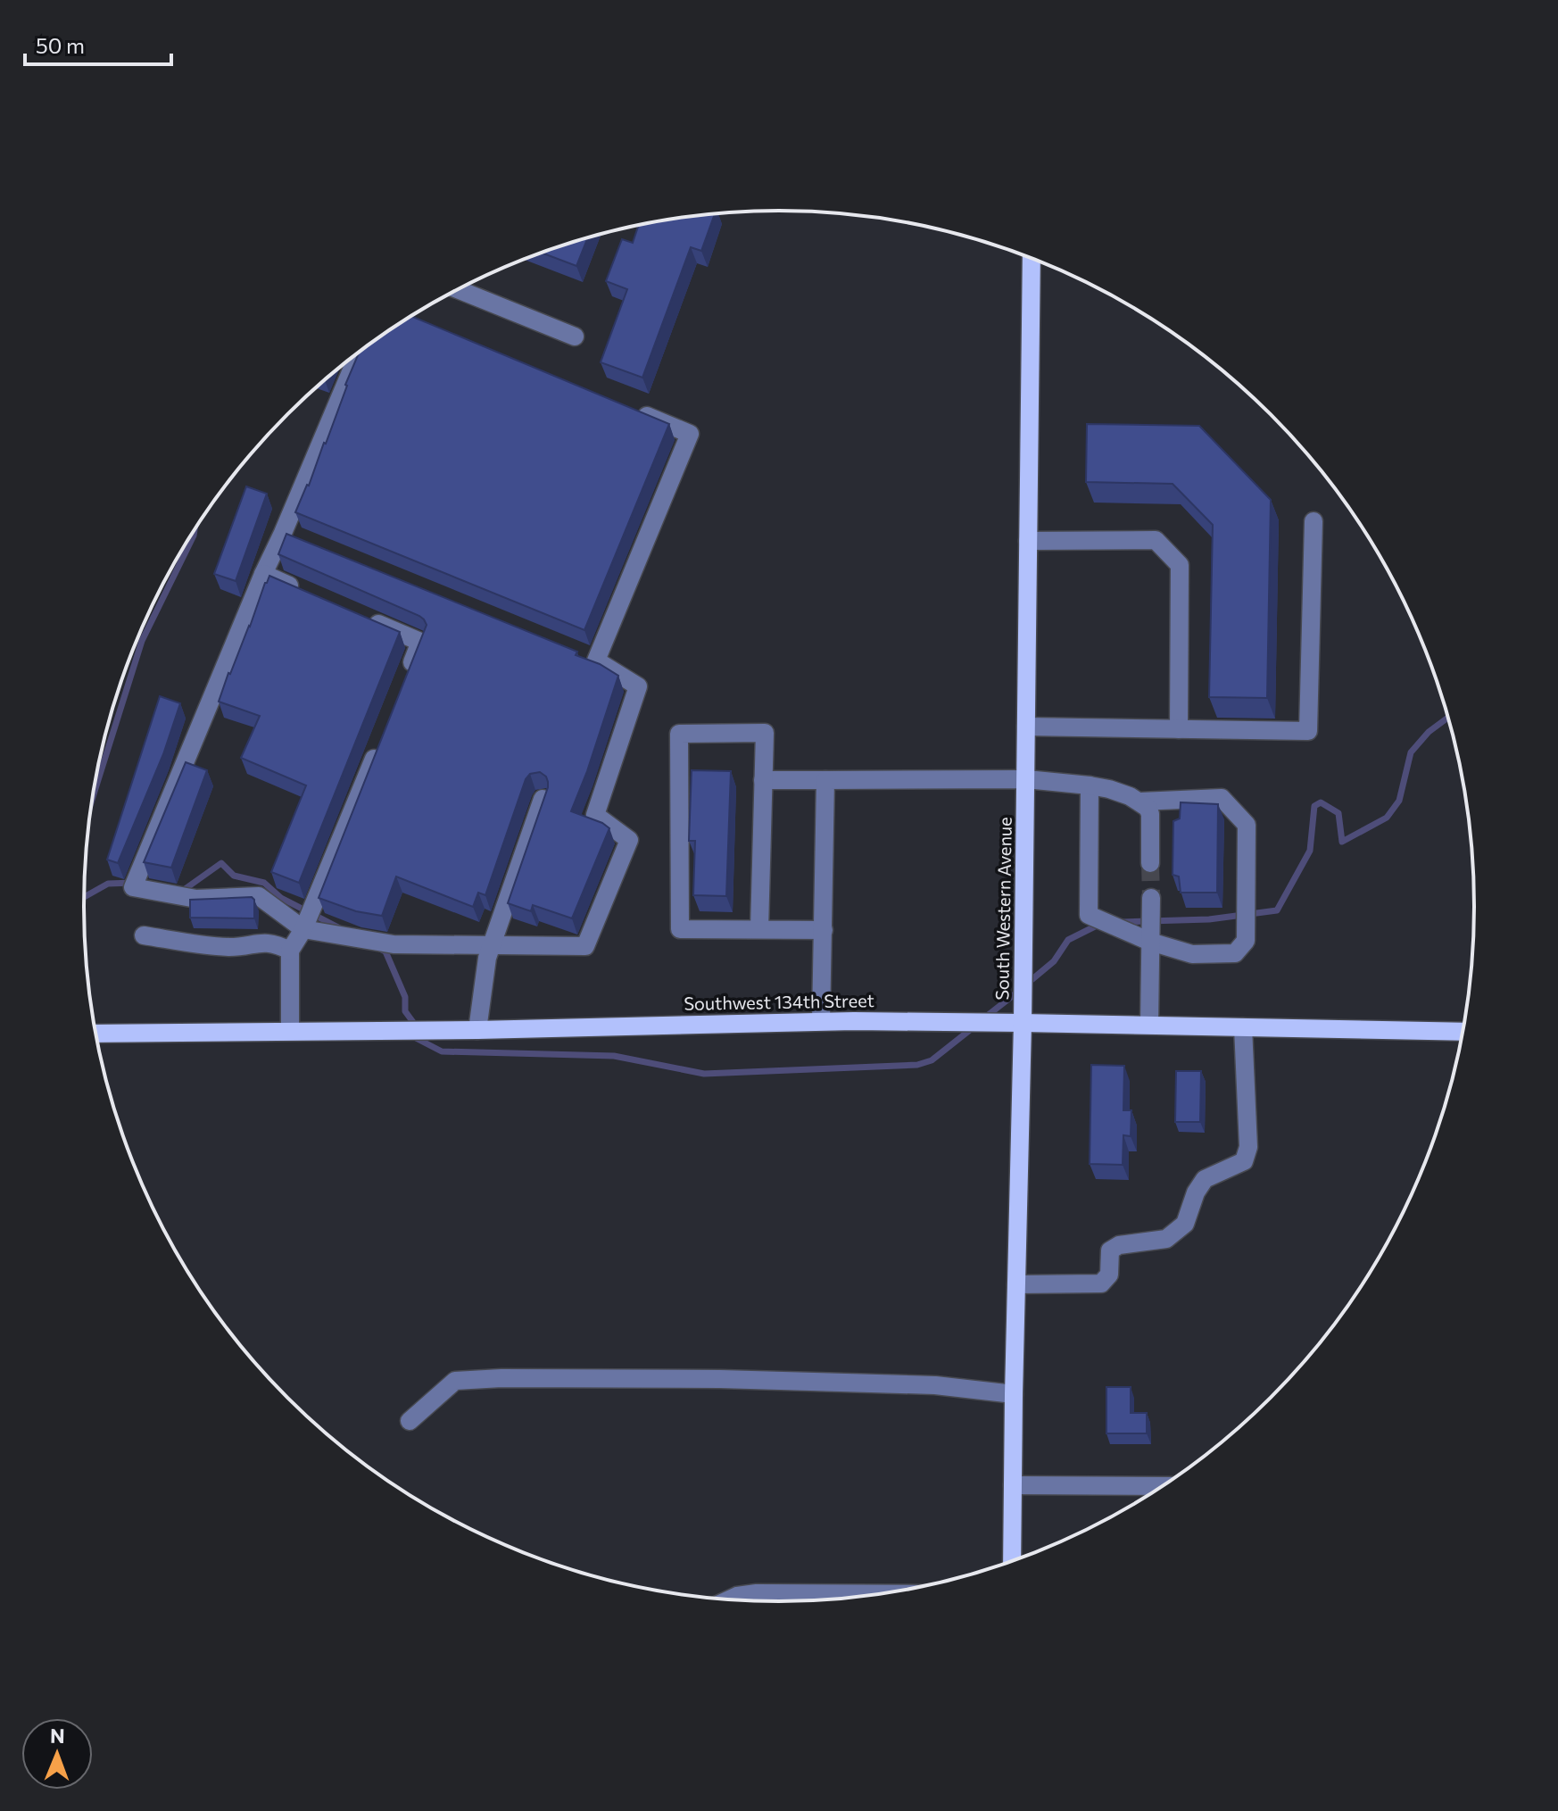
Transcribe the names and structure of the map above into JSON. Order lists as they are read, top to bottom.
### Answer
{
  "streets": {
    "main road": ["South Western Avenue", "Southwest 134th Street"]
  },
  "crossings": [
    ["South Western Avenue", "Southwest 134th Street"]
  ],
  "scale_bar": "50 m",
  "north": "top"
}
